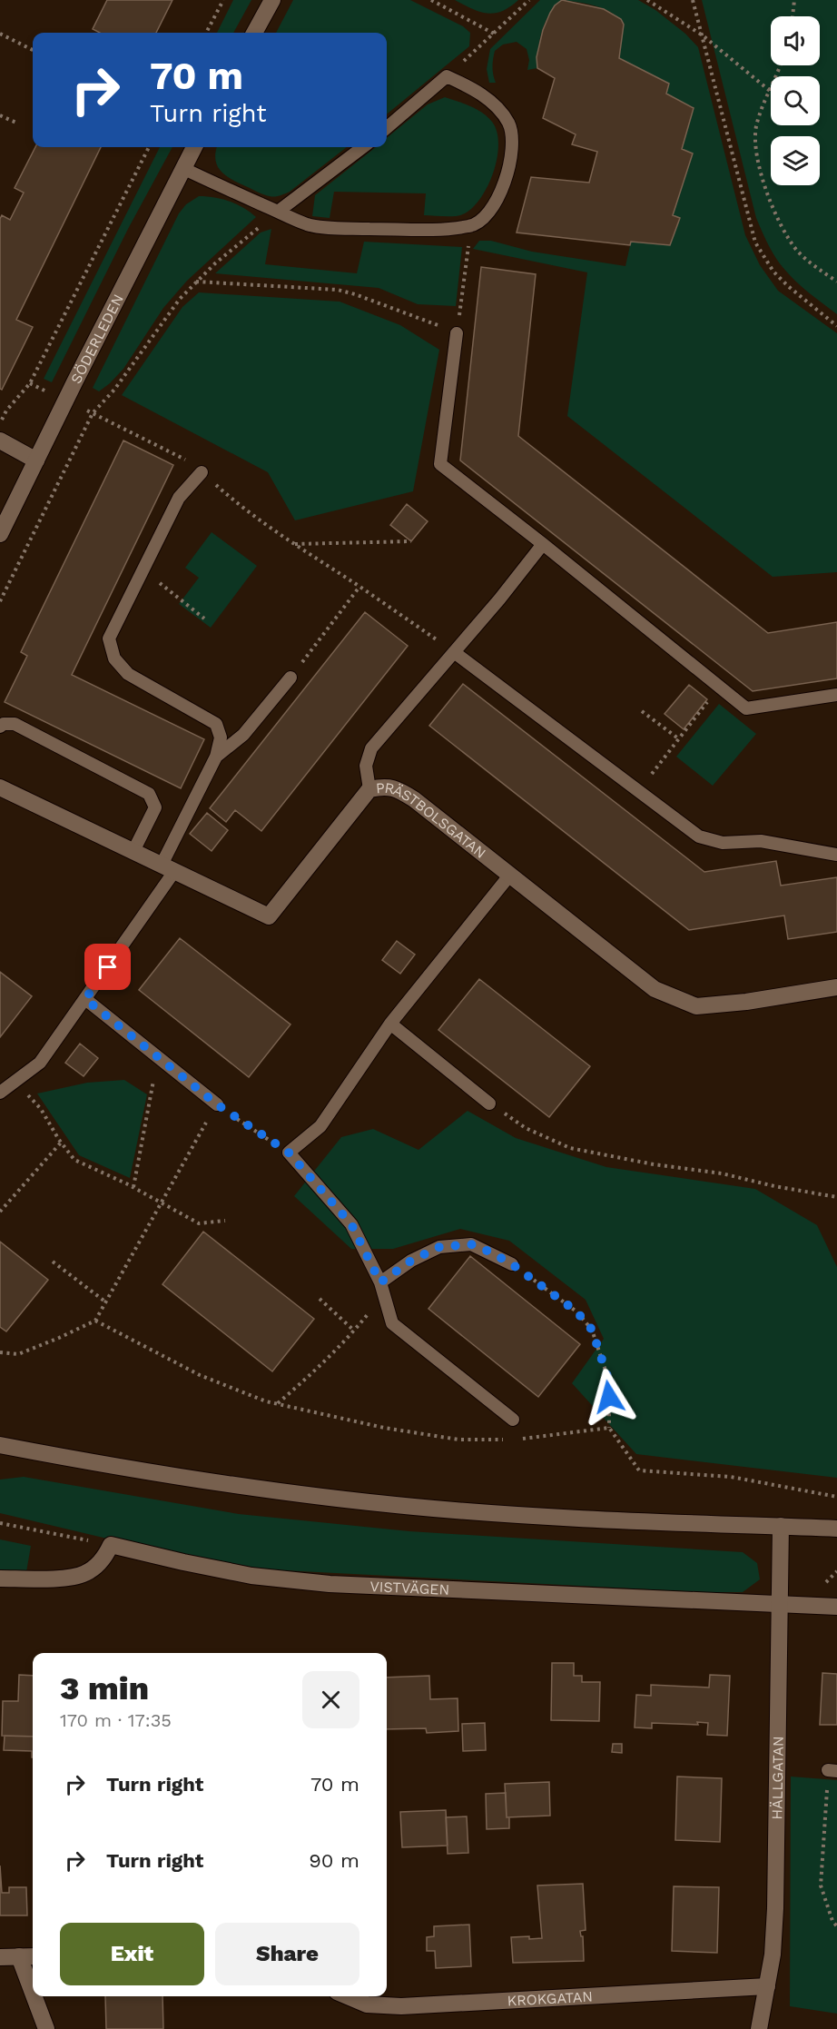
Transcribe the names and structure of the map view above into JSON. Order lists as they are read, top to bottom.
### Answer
{
  "streets": {
    "street": [
      "SÖDERLEDEN",
      "PRÄSTBOLSGATAN",
      "VISTVÄGEN",
      "HÄLLGATAN",
      "KROKGATAN"
    ]
  },
  "crossings": [
    ["VISTVÄGEN", "HÄLLGATAN"],
    ["HÄLLGATAN", "KROKGATAN"]
  ],
  "page": {
    "turn": ["70 m", "Turn right"],
    "heading": ["3 min", "170 m · 17:35"],
    "list": [
      {
        "name": "Turn right",
        "value": "70 m"
      },
      {
        "name": "Turn right",
        "value": "90 m"
      }
    ],
    "buttons": ["Exit", "Share"]
  }
}
